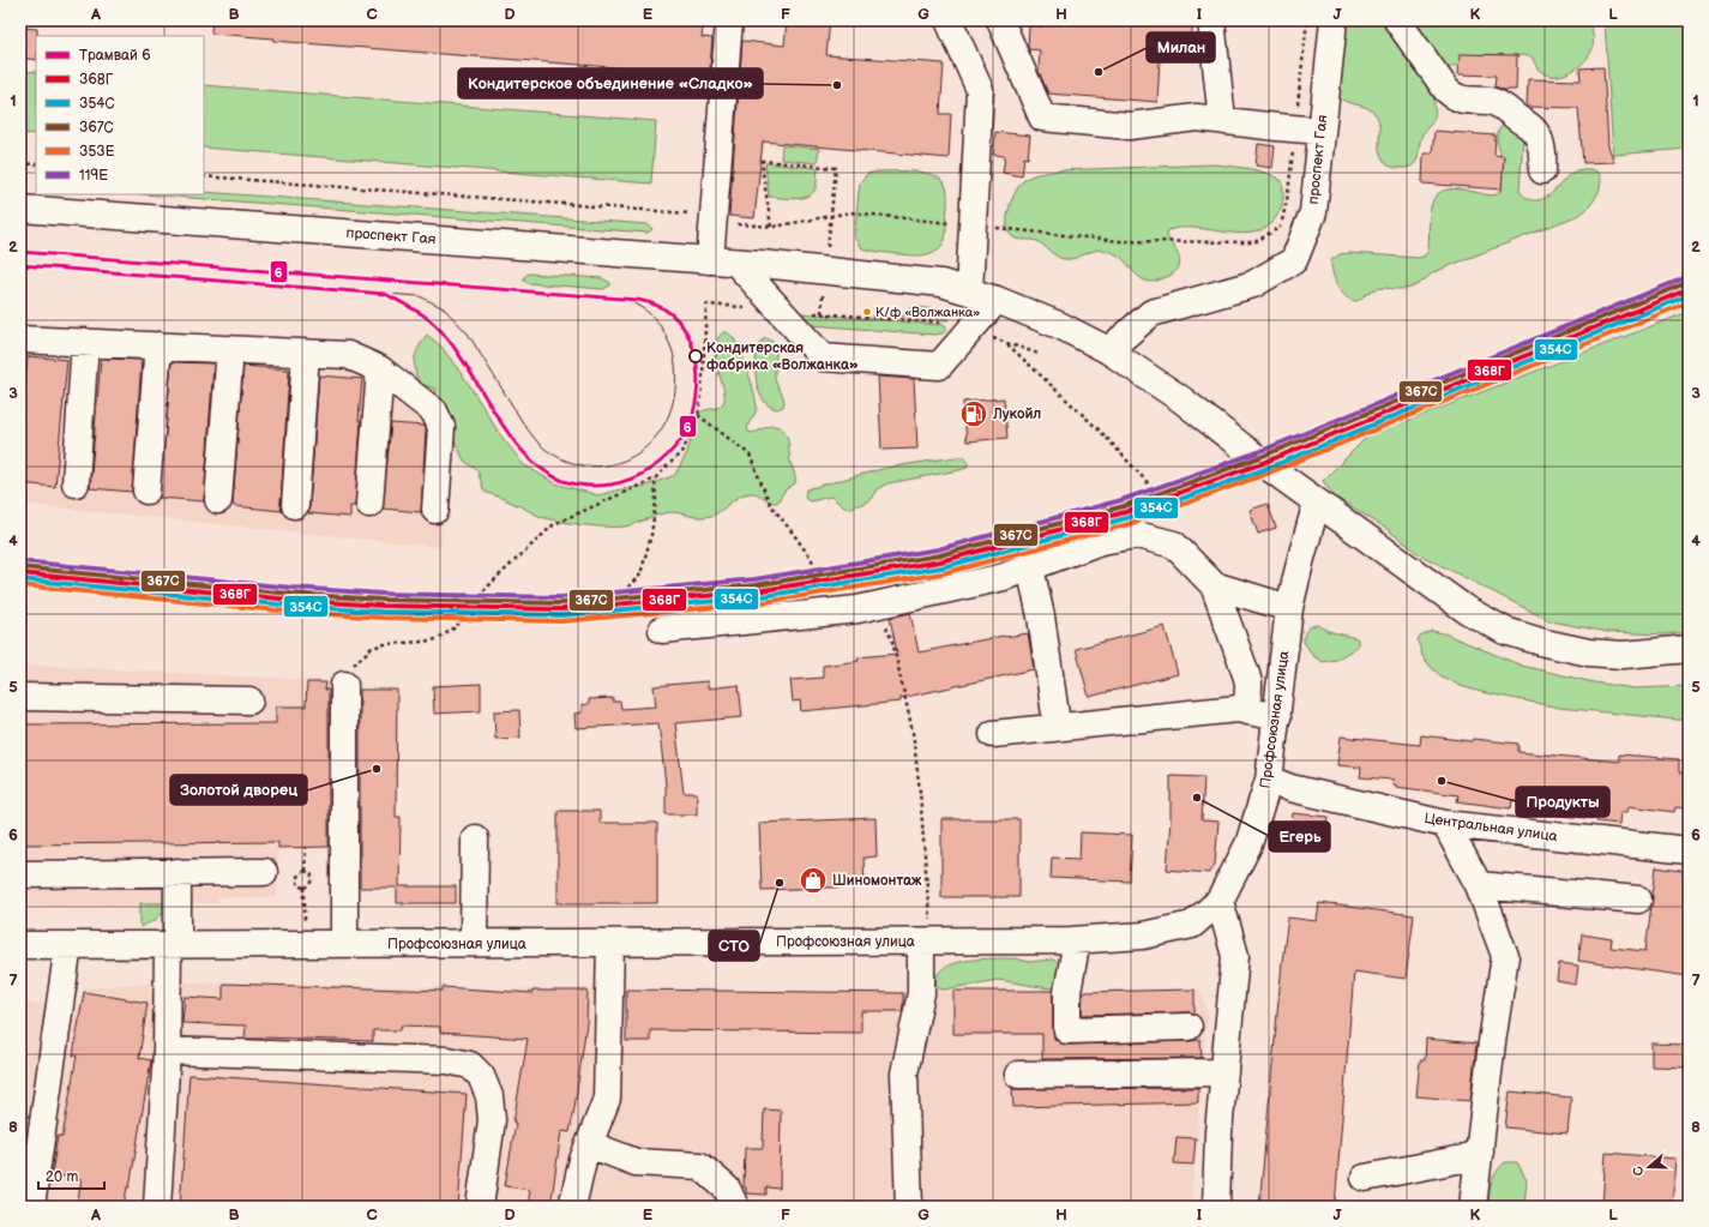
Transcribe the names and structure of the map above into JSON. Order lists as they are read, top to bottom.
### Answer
{
  "streets": {
    "street": ["проспект Гая", "Профсоюзная улица", "Центральная улица"]
  },
  "crossings": [
    ["проспект Гая", "Профсоюзная улица"],
    ["Профсоюзная улица", "Центральная улица"]
  ],
  "places": {
    "other": [
      "Милан",
      "Кондитерское объединение «Сладко»",
      "К/ф «Волжанка»",
      "Кондитерская фабрика «Волжанка»",
      "Золотой дворец",
      "Продукты",
      "Егерь",
      "СТО"
    ],
    "fuel station": ["Лукойл"],
    "shop": ["Шиномонтаж"]
  },
  "lines": [
    "tram line 6",
    "transit line 119Е",
    "transit line 367С",
    "transit line 368Г",
    "transit line 354С",
    "transit line 353Е"
  ],
  "legend": [
    "Трамвай 6",
    "368Г",
    "354С",
    "367С",
    "353Е",
    "119Е"
  ],
  "scale_bar": "20 m",
  "north": "left",
  "grid": {
    "columns": [
      "A",
      "B",
      "C",
      "D",
      "E",
      "F",
      "G",
      "H",
      "I",
      "J",
      "K",
      "L"
    ],
    "rows": [
      "1",
      "2",
      "3",
      "4",
      "5",
      "6",
      "7",
      "8"
    ]
  }
}
